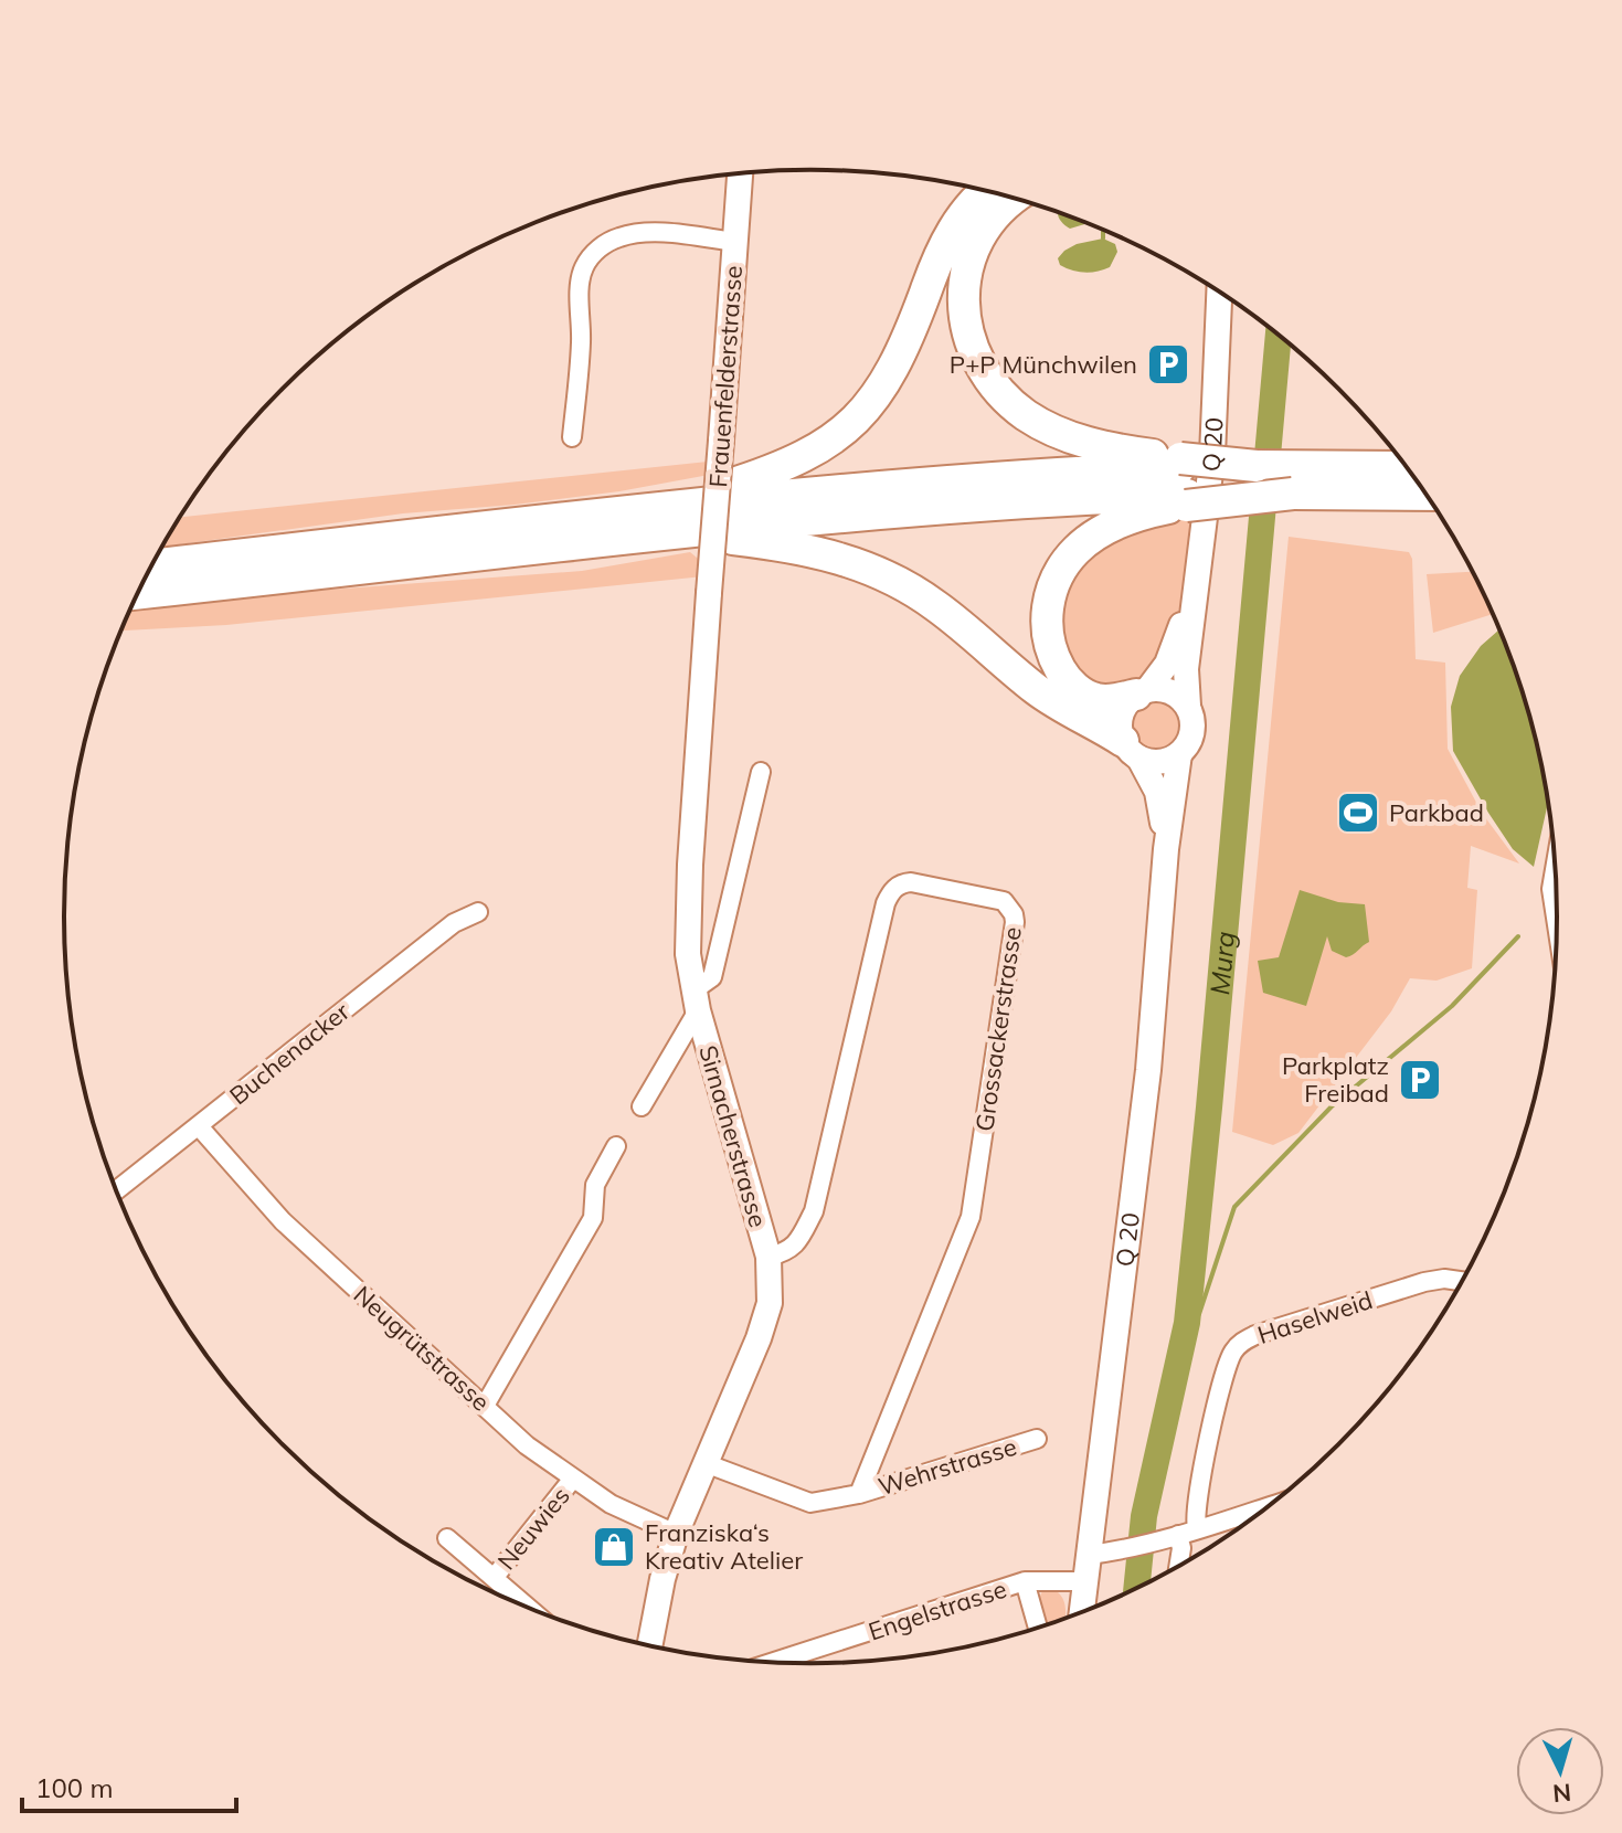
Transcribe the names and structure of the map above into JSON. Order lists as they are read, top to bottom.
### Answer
{
  "streets": {
    "main road": ["Frauenfelderstrasse", "Q 20", "Sirnacherstrasse"],
    "street": [
      "Grossackerstrasse",
      "Buchenacker",
      "Haselweid",
      "Neugrütstrasse",
      "Wehrstrasse",
      "Neuwies",
      "Engelstrasse"
    ]
  },
  "crossings": [
    ["Frauenfelderstrasse", "Sirnacherstrasse"],
    ["Q 20", "Engelstrasse"],
    ["Grossackerstrasse", "Sirnacherstrasse"],
    ["Grossackerstrasse", "Wehrstrasse"],
    ["Buchenacker", "Neugrütstrasse"],
    ["Sirnacherstrasse", "Neugrütstrasse"],
    ["Neugrütstrasse", "Neuwies"]
  ],
  "water": ["Murg"],
  "places": {
    "parking": ["P+P Münchwilen", "Parkplatz Freibad"],
    "sports": ["Parkbad"],
    "shop": ["Franziska‘s Kreativ Atelier"]
  },
  "scale_bar": "100 m",
  "north": "bottom"
}
